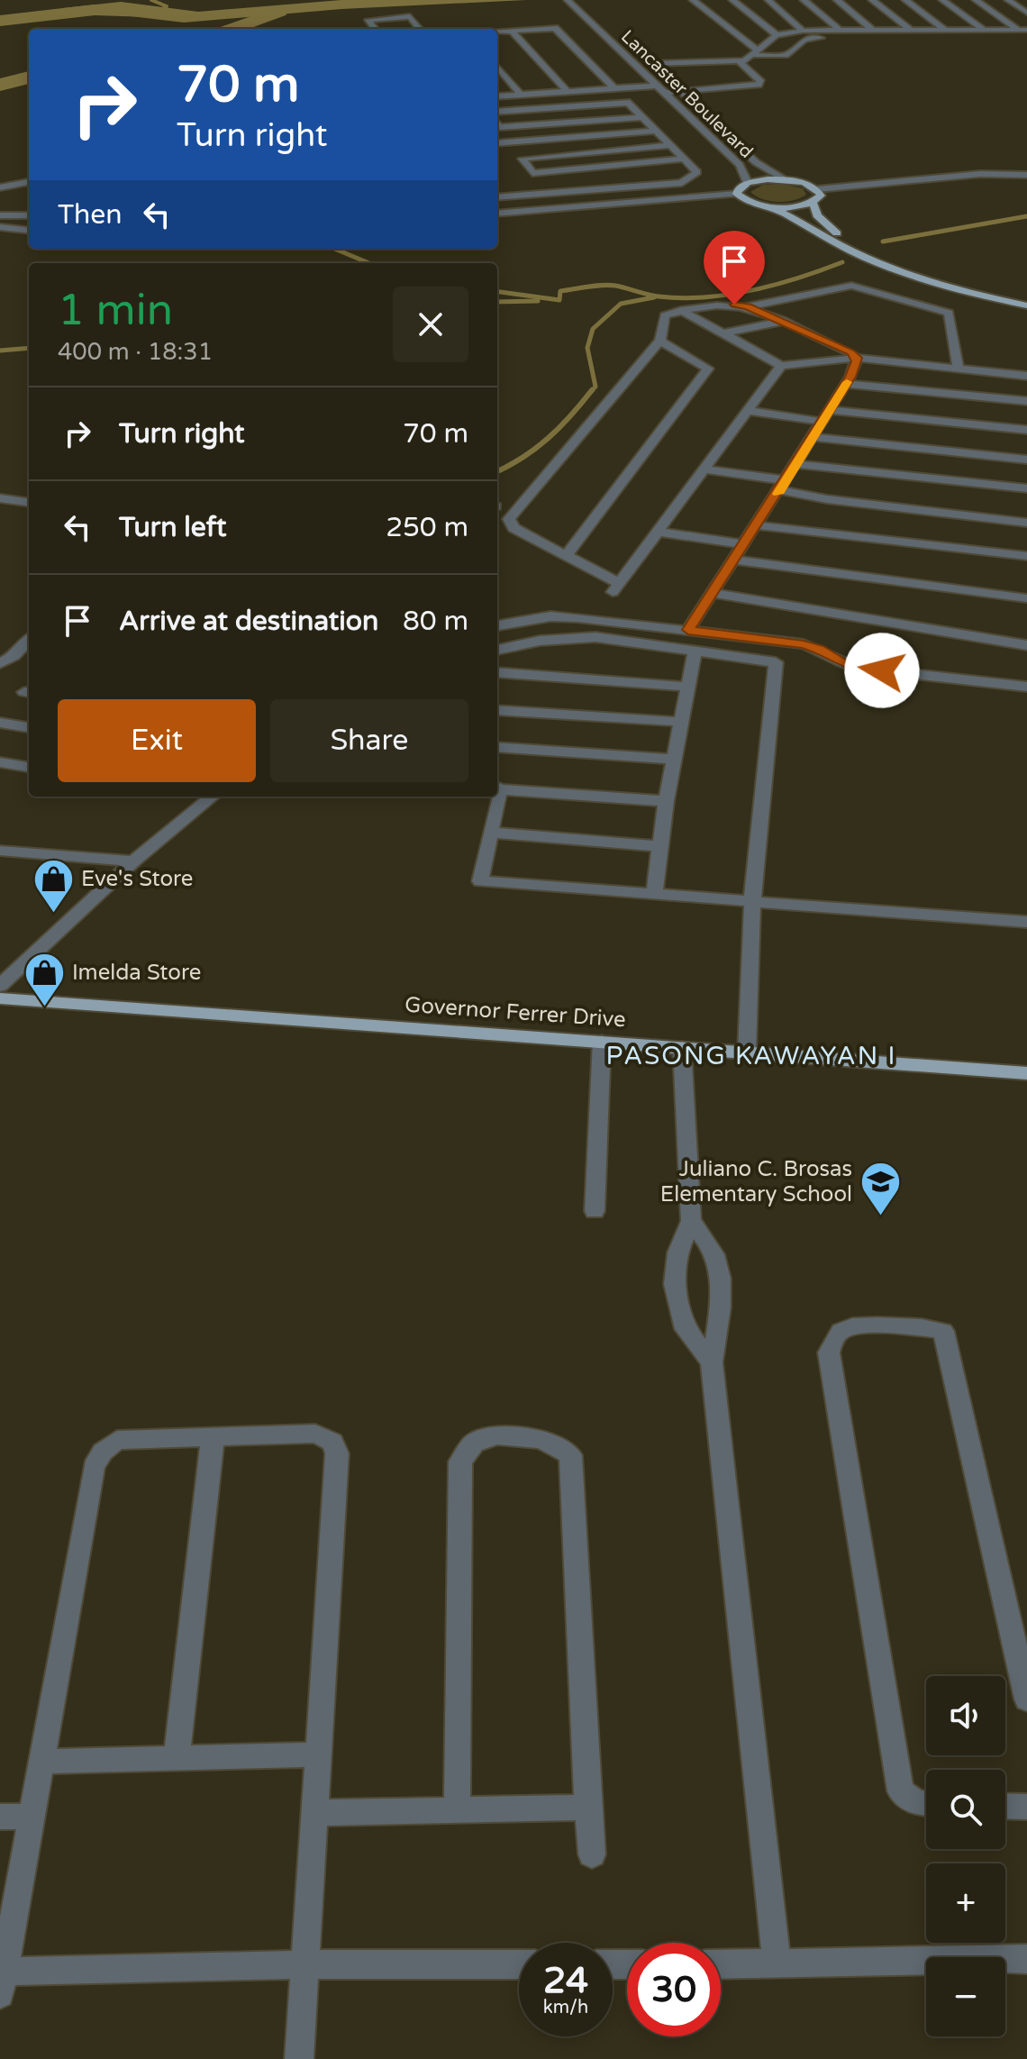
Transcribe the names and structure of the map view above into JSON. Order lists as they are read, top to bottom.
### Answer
{
  "streets": {
    "main road": ["Governor Ferrer Drive"],
    "street": ["Lancaster Boulevard"]
  },
  "districts": ["PASONG KAWAYAN I"],
  "places": {
    "shop": ["Eve's Store", "Imelda Store"],
    "school or university": ["Juliano C. Brosas Elementary School"]
  },
  "page": {
    "turn": ["70 m", "Turn right"],
    "then": "Then",
    "heading": ["1 min", "400 m · 18:31"],
    "list": [
      {
        "name": "Turn right",
        "value": "70 m"
      },
      {
        "name": "Turn left",
        "value": "250 m"
      },
      {
        "name": "Arrive at destination",
        "value": "80 m"
      }
    ],
    "buttons": ["Exit", "Share"],
    "map_buttons": ["+", "−"],
    "speed": "24 km/h",
    "limit": "30"
  }
}
